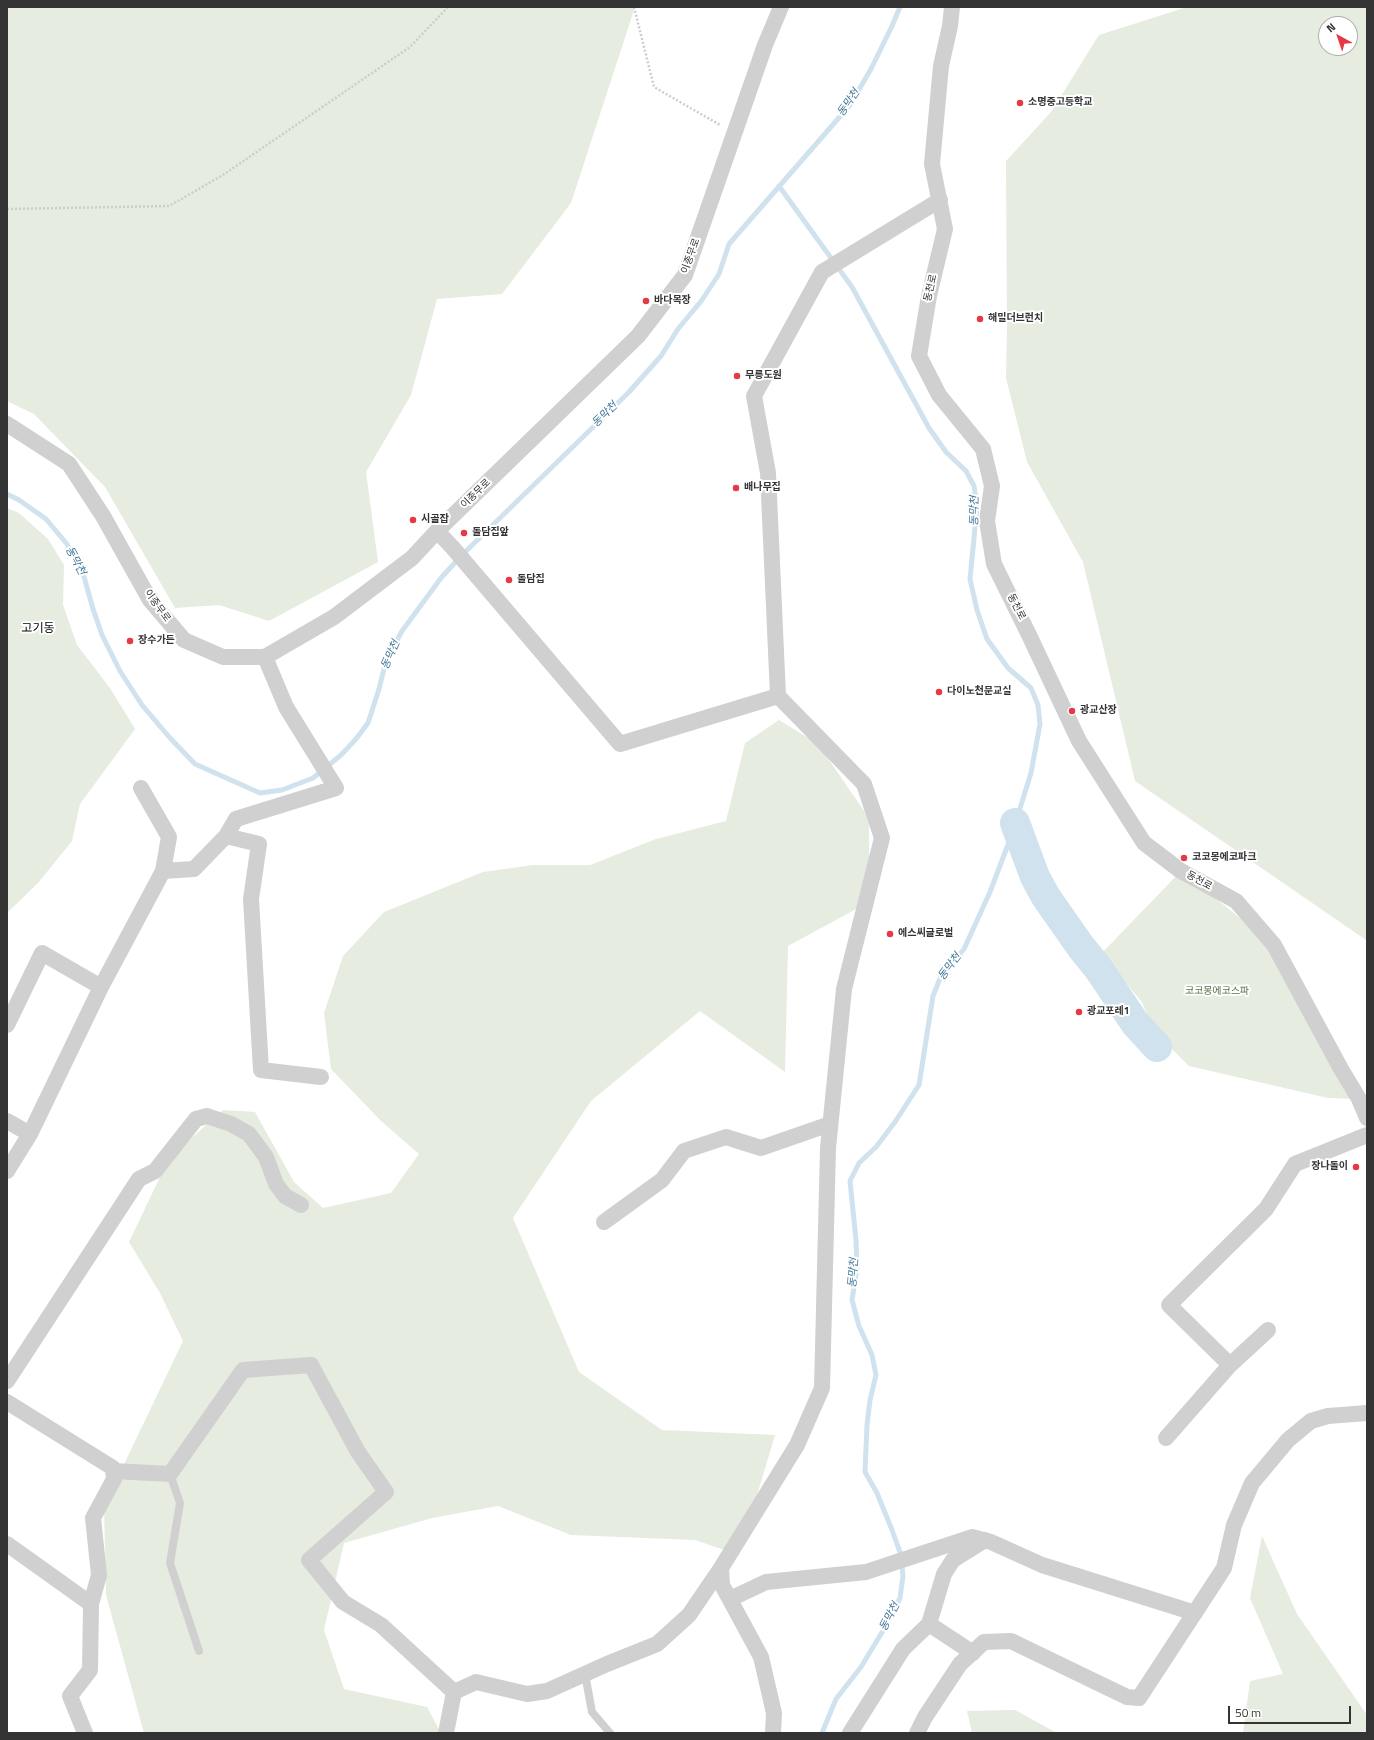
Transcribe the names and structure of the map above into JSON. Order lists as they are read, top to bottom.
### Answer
{
  "streets": {
    "street": ["이종무로", "동천로"]
  },
  "districts": ["고기동"],
  "water": ["동막천"],
  "parks": ["코코몽에코스파"],
  "places": [
    "소명중고등학교",
    "바다목장",
    "해밀더브런치",
    "무릉도원",
    "배나무집",
    "시골잡",
    "돌담집앞",
    "돌담집",
    "장수가든",
    "다이노천문교실",
    "광교산장",
    "코코몽에코파크",
    "에스씨글로벌",
    "광교포레1",
    "장나돌이"
  ],
  "scale_bar": "50 m",
  "north": "top left"
}
